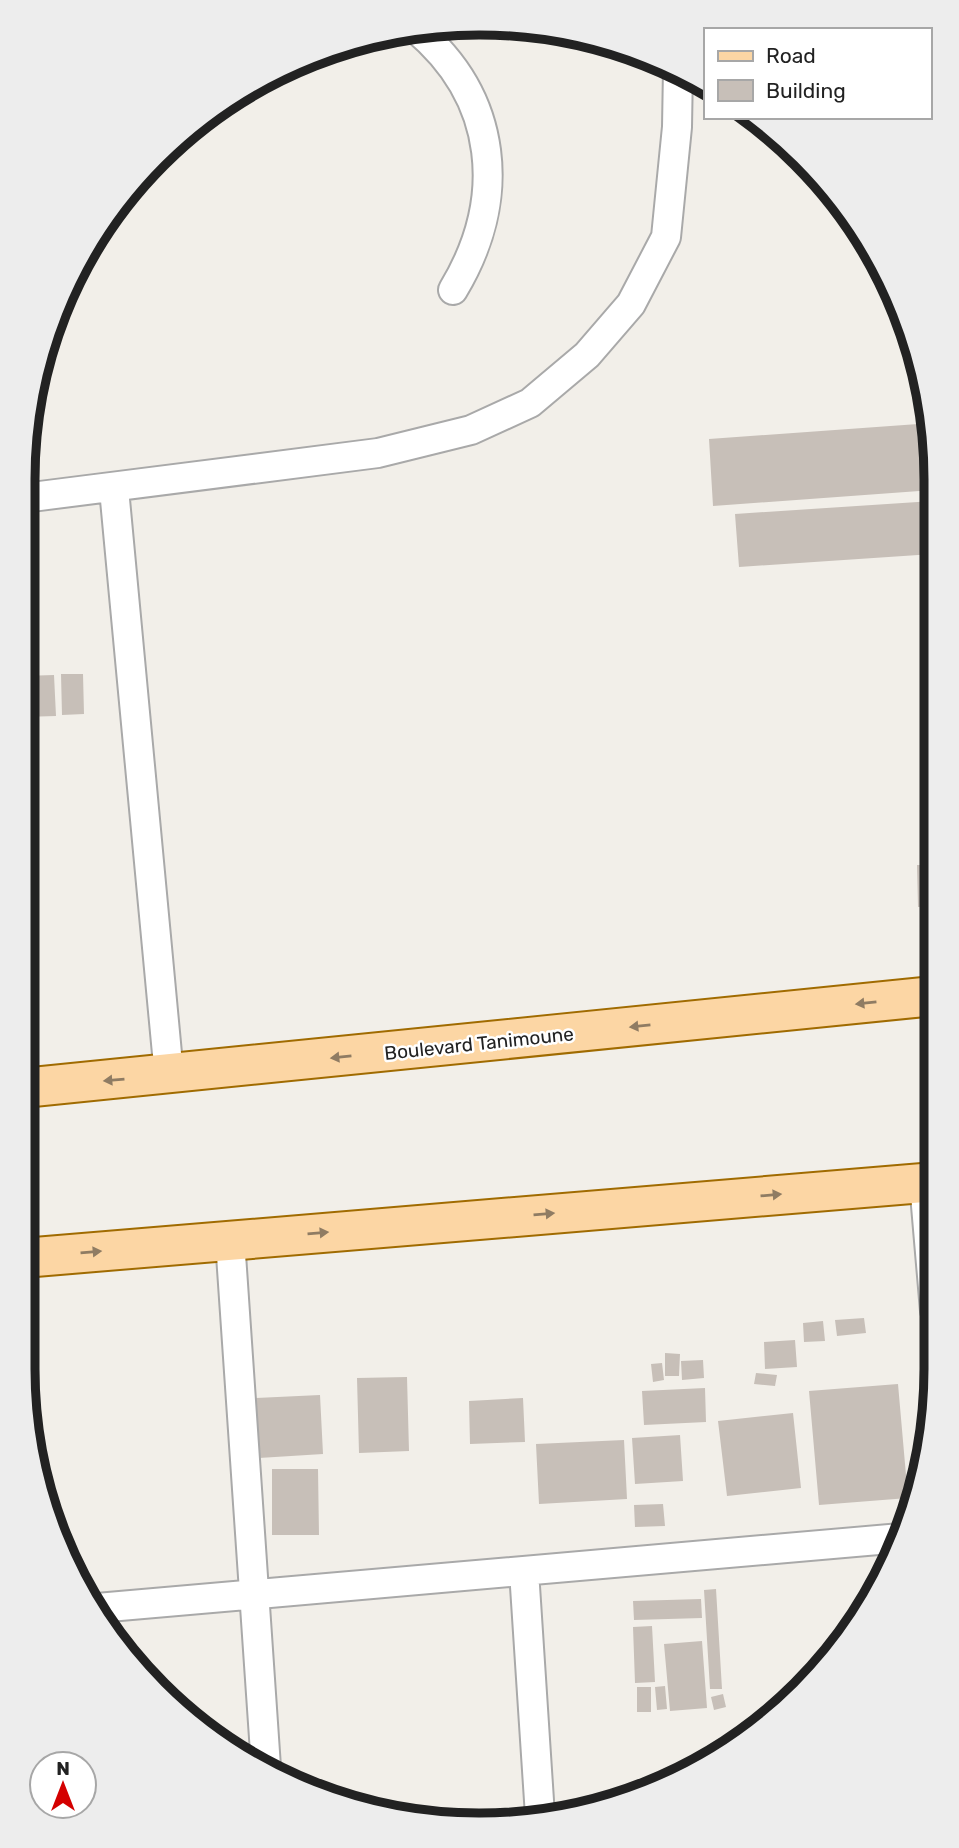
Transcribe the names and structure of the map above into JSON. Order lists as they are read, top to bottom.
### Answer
{
  "streets": {
    "main road": ["Boulevard Tanimoune"]
  },
  "legend": ["Road", "Building"],
  "north": "top"
}
